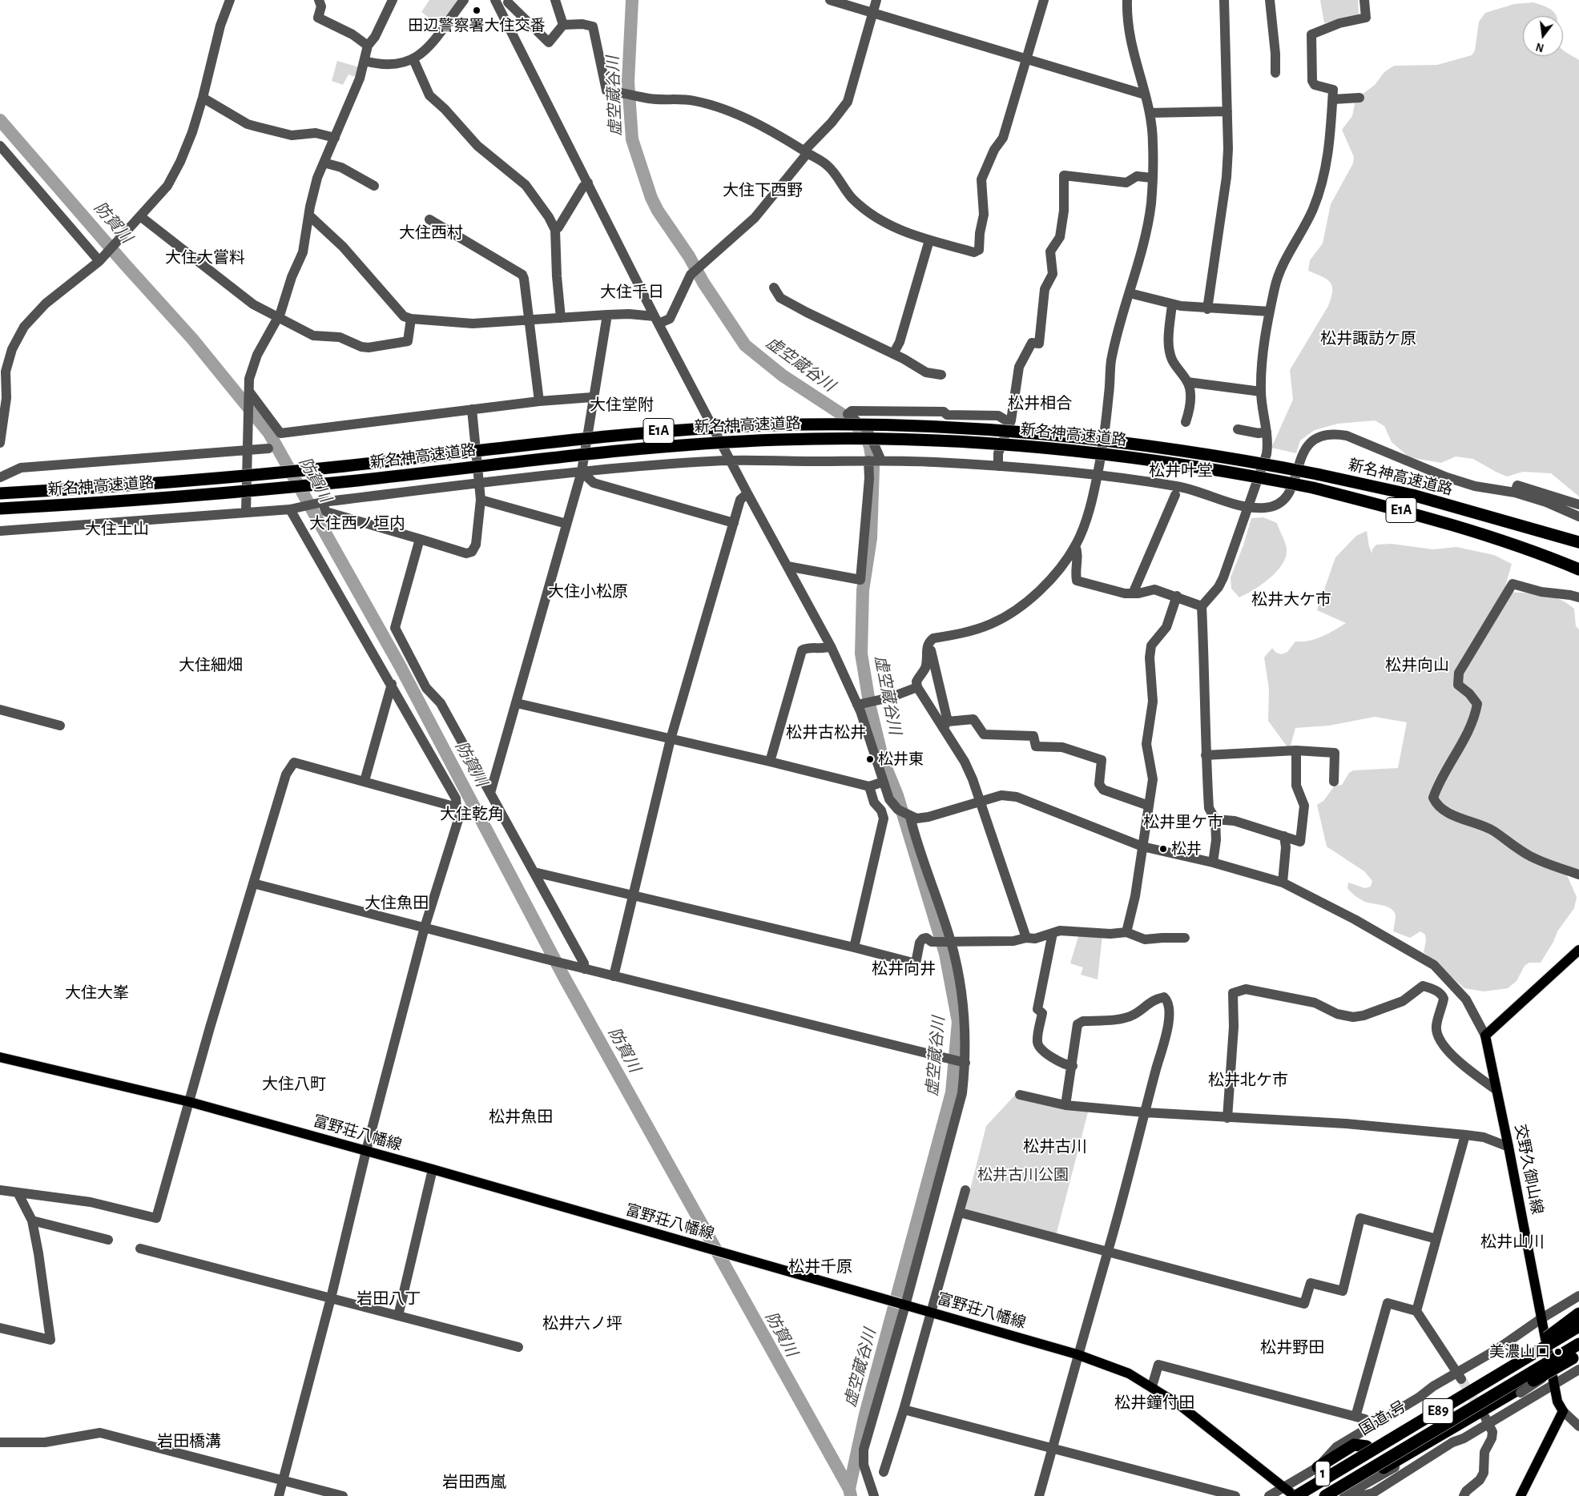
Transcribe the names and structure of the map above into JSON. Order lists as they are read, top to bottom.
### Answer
{
  "streets": {
    "highway": [
      "新名神高速道路",
      "E1A",
      "E89",
      "国道1号",
      "1"
    ],
    "main road": ["富野荘八幡線", "交野久御山線"]
  },
  "crossings": [
    ["富野荘八幡線", "E89"],
    ["富野荘八幡線", "国道1号"]
  ],
  "districts": [
    "大住下西野",
    "大住西村",
    "大住大嘗料",
    "大住千日",
    "松井諏訪ケ原",
    "松井相合",
    "大住堂附",
    "松井叶堂",
    "大住西ノ垣内",
    "大住土山",
    "大住小松原",
    "松井大ケ市",
    "大住細畑",
    "松井向山",
    "松井古松井",
    "大住乾角",
    "松井里ケ市",
    "大住魚田",
    "松井向井",
    "大住大峯",
    "松井北ケ市",
    "大住八町",
    "松井魚田",
    "松井古川",
    "松井山川",
    "松井千原",
    "岩田八丁",
    "松井六ノ坪",
    "松井野田",
    "松井鐘付田",
    "岩田橋溝",
    "岩田西嵐"
  ],
  "water": ["虚空蔵谷川", "防賀川"],
  "parks": ["松井古川公園"],
  "places": [
    "田辺警察署大住交番",
    "松井東",
    "松井",
    "美濃山口"
  ],
  "north": "bottom"
}
